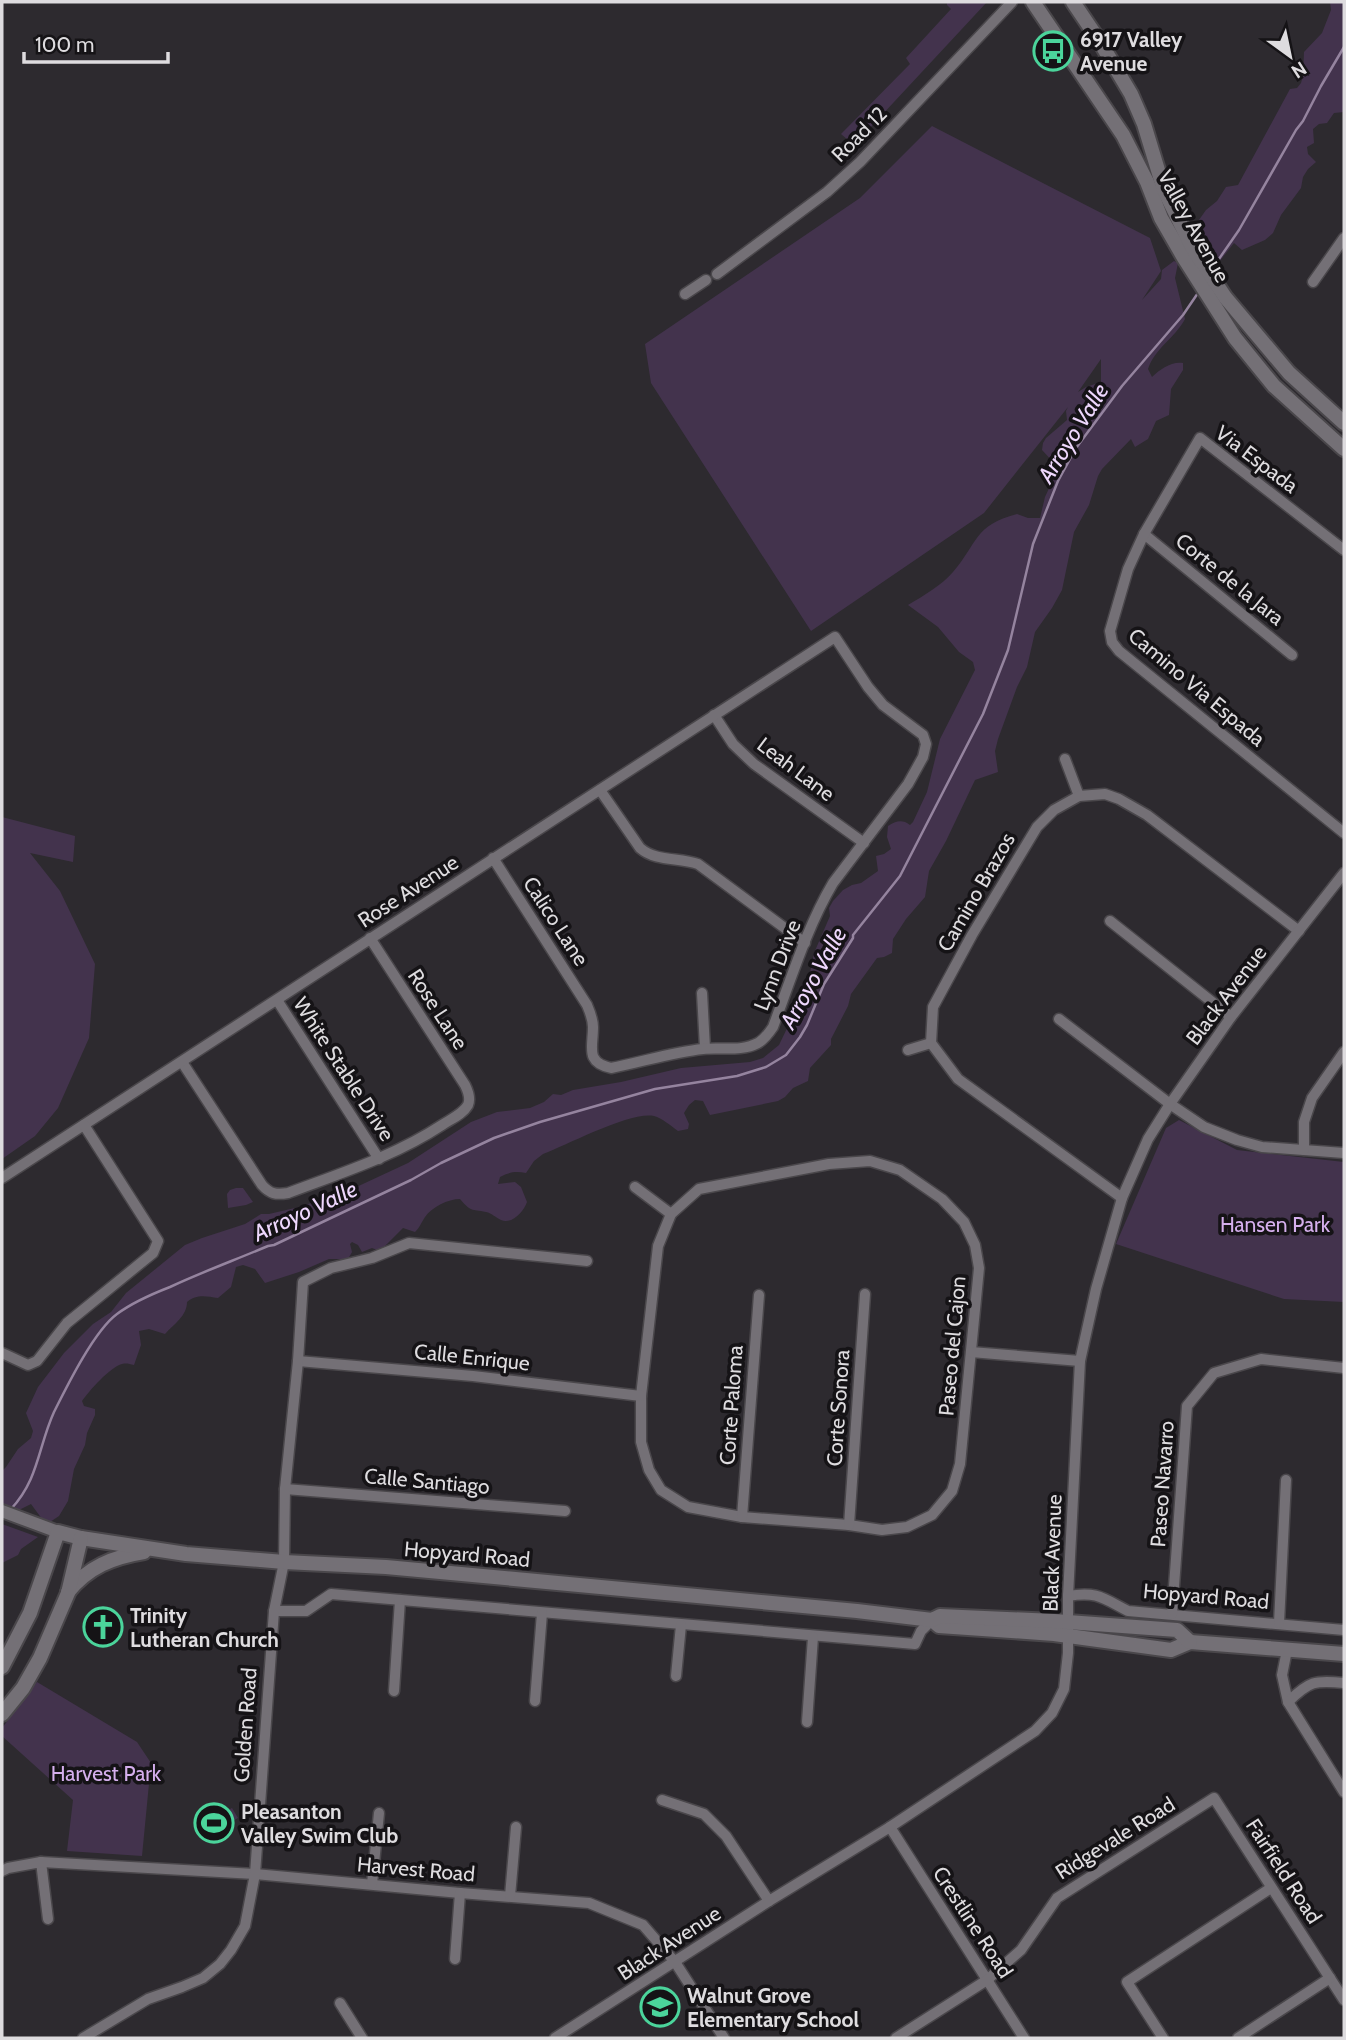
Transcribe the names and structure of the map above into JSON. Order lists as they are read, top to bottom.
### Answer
{
  "streets": {
    "main road": ["Valley Avenue", "Hopyard Road"],
    "street": [
      "Road 12",
      "Via Espada",
      "Corte de la Jara",
      "Camino Via Espada",
      "Leah Lane",
      "Rose Avenue",
      "Camino Brazos",
      "Calico Lane",
      "Lynn Drive",
      "Black Avenue",
      "Rose Lane",
      "White Stable Drive",
      "Paseo del Cajon",
      "Calle Enrique",
      "Corte Paloma",
      "Corte Sonora",
      "Calle Santiago",
      "Paseo Navarro",
      "Golden Road",
      "Ridgevale Road",
      "Harvest Road",
      "Fairfield Road",
      "Crestline Road"
    ]
  },
  "crossings": [
    ["Via Espada", "Corte de la Jara"],
    ["Via Espada", "Camino Via Espada"],
    ["Corte de la Jara", "Camino Via Espada"],
    ["Leah Lane", "Rose Avenue"],
    ["Leah Lane", "Lynn Drive"],
    ["Rose Avenue", "Calico Lane"],
    ["Rose Avenue", "Lynn Drive"],
    ["Rose Avenue", "Rose Lane"],
    ["Rose Avenue", "White Stable Drive"],
    ["Calico Lane", "Lynn Drive"],
    ["Black Avenue", "Hopyard Road"],
    ["Black Avenue", "Harvest Road"],
    ["Black Avenue", "Crestline Road"],
    ["Rose Lane", "White Stable Drive"],
    ["Paseo del Cajon", "Calle Enrique"],
    ["Paseo del Cajon", "Corte Paloma"],
    ["Paseo del Cajon", "Corte Sonora"],
    ["Calle Enrique", "Golden Road"],
    ["Calle Santiago", "Golden Road"],
    ["Paseo Navarro", "Hopyard Road"],
    ["Hopyard Road", "Golden Road"],
    ["Golden Road", "Harvest Road"],
    ["Ridgevale Road", "Fairfield Road"],
    ["Ridgevale Road", "Crestline Road"]
  ],
  "water": ["Arroyo Valle"],
  "parks": ["Hansen Park", "Harvest Park"],
  "places": {
    "bus stop": ["6917 Valley Avenue"],
    "church": ["Trinity Lutheran Church"],
    "sports": ["Pleasanton Valley Swim Club"],
    "school or university": ["Walnut Grove Elementary School"]
  },
  "scale_bar": "100 m",
  "north": "bottom right"
}
